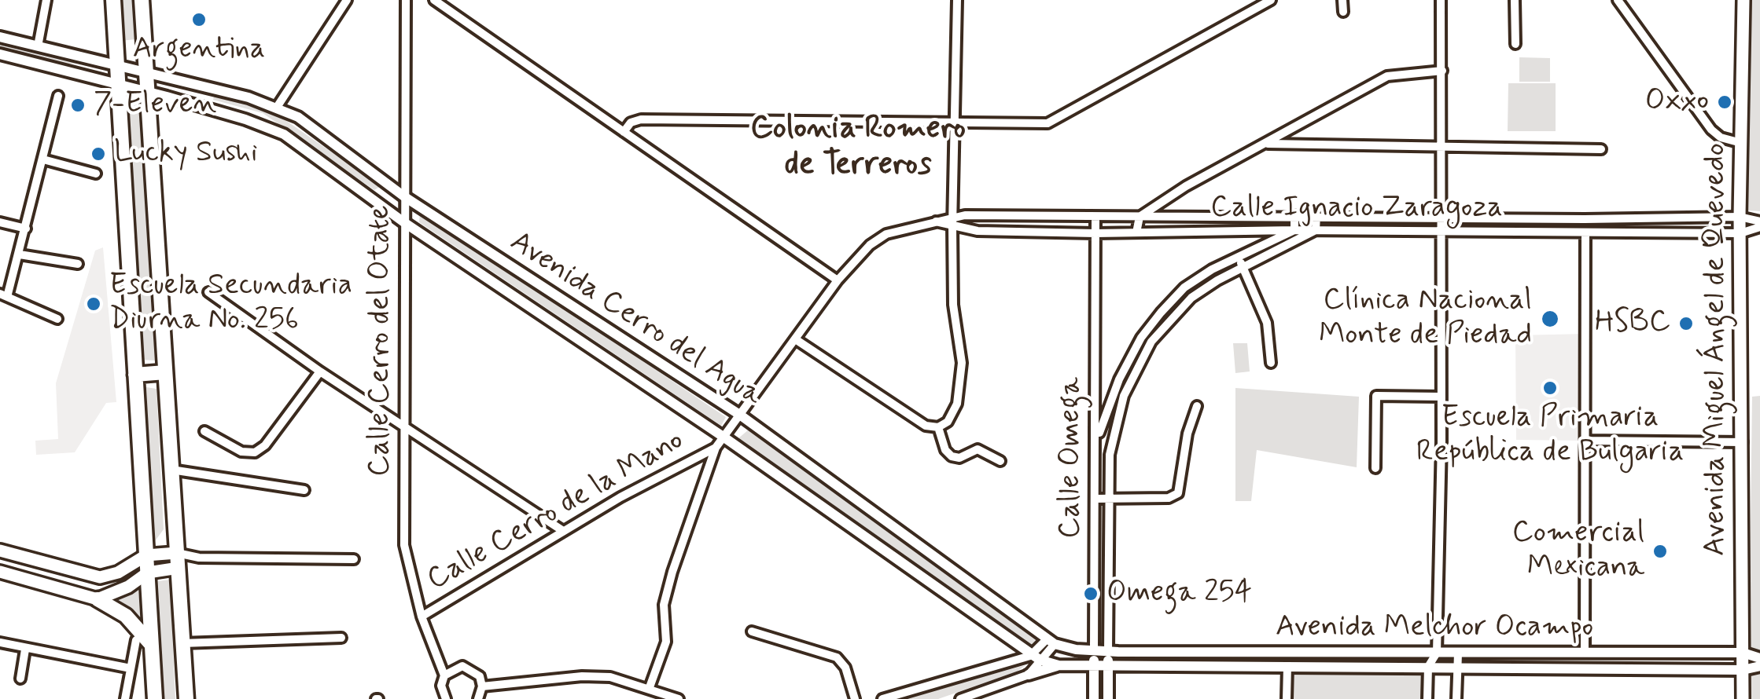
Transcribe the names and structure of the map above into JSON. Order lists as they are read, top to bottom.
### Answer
{
  "streets": {
    "main road": ["Avenida Miguel Ángel de Quevedo"],
    "street": [
      "Calle Ignacio Zaragoza",
      "Avenida Cerro del Agua",
      "Calle Cerro del Otate",
      "Calle Omega",
      "Calle Cerro de la Mano",
      "Avenida Melchor Ocampo"
    ]
  },
  "crossings": [
    ["Calle Ignacio Zaragoza", "Avenida Miguel Ángel de Quevedo"],
    ["Calle Ignacio Zaragoza", "Calle Omega"],
    ["Avenida Cerro del Agua", "Calle Cerro del Otate"],
    ["Avenida Cerro del Agua", "Calle Omega"],
    ["Avenida Cerro del Agua", "Avenida Melchor Ocampo"],
    ["Calle Cerro del Otate", "Calle Cerro de la Mano"],
    ["Avenida Miguel Ángel de Quevedo", "Avenida Melchor Ocampo"],
    ["Calle Omega", "Avenida Melchor Ocampo"]
  ],
  "districts": ["Colonia Romero de Terreros"],
  "places": [
    "Argentina",
    "Oxxo",
    "7-Eleven",
    "Lucky Sushi",
    "Escuela Secundaria Diurna No. 256",
    "Clínica Nacional Monte de Piedad",
    "HSBC",
    "Escuela Primaria República de Bulgaria",
    "Comercial Mexicana",
    "Omega 254"
  ]
}
